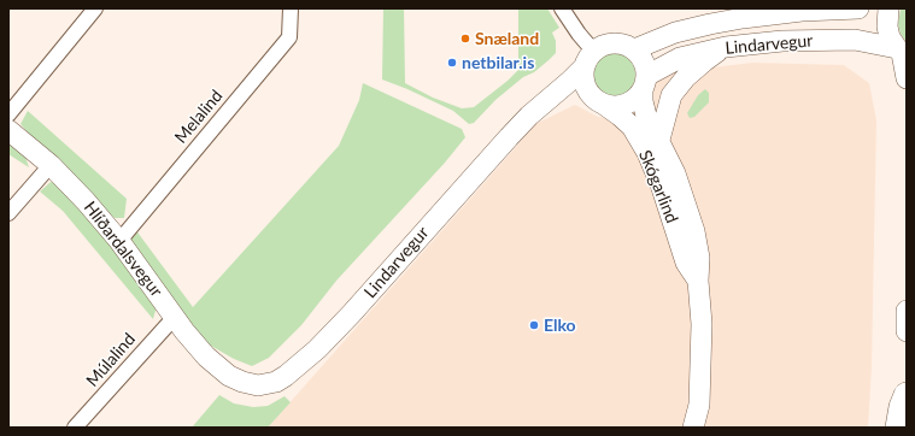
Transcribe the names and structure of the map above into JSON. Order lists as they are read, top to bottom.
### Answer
{
  "streets": {
    "street": [
      "Lindarvegur",
      "Melalind",
      "Skógarlind",
      "Hlíðardalsvegur",
      "Múlalind"
    ]
  },
  "crossings": [
    ["Lindarvegur", "Skógarlind"],
    ["Lindarvegur", "Hlíðardalsvegur"],
    ["Melalind", "Hlíðardalsvegur"],
    ["Hlíðardalsvegur", "Múlalind"]
  ],
  "places": ["Snæland", "netbilar.is", "Elko"]
}
